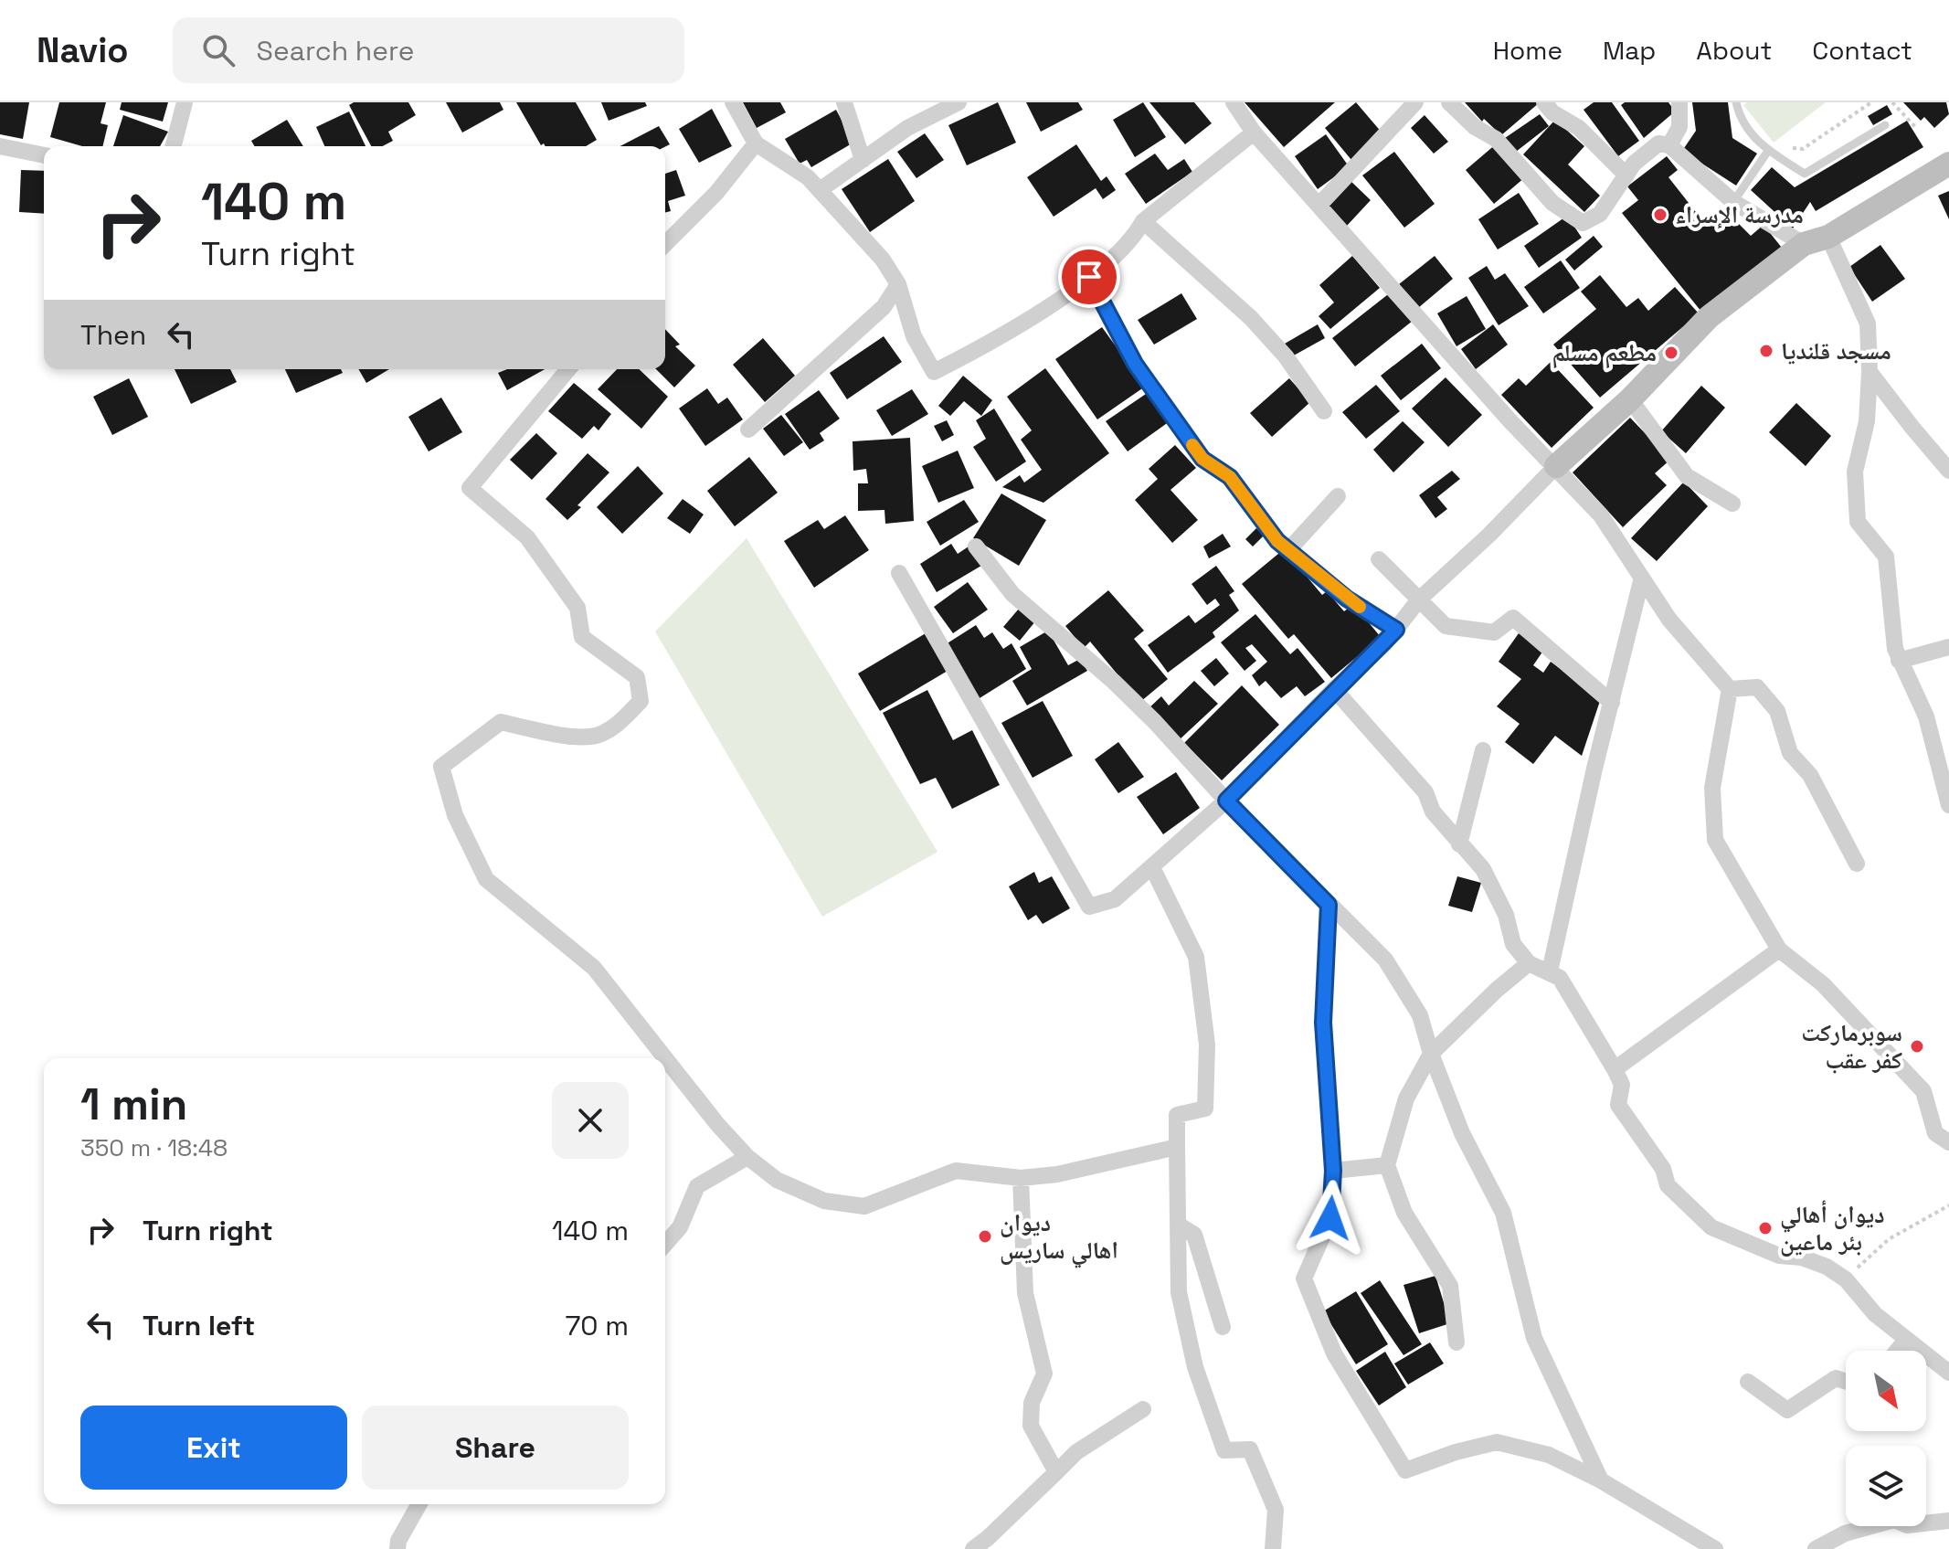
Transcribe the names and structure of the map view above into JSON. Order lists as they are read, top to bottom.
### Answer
{
  "places": [
    "مدرسة الإسراء",
    "مسجد قلنديا",
    "مطعم مسلم",
    "سوبرماركت كفر عقب",
    "ديوان أهالي بئر ماعين",
    "ديوان اهالي ساريس"
  ],
  "north": "bottom right",
  "page": {
    "header": "Navio",
    "search": "Search here",
    "nav": [
      "Home",
      "Map",
      "About",
      "Contact"
    ],
    "turn": ["140 m", "Turn right"],
    "then": "Then",
    "heading": ["1 min", "350 m · 18:48"],
    "list": [
      {
        "name": "Turn right",
        "value": "140 m"
      },
      {
        "name": "Turn left",
        "value": "70 m"
      }
    ],
    "buttons": ["Exit", "Share"]
  }
}
